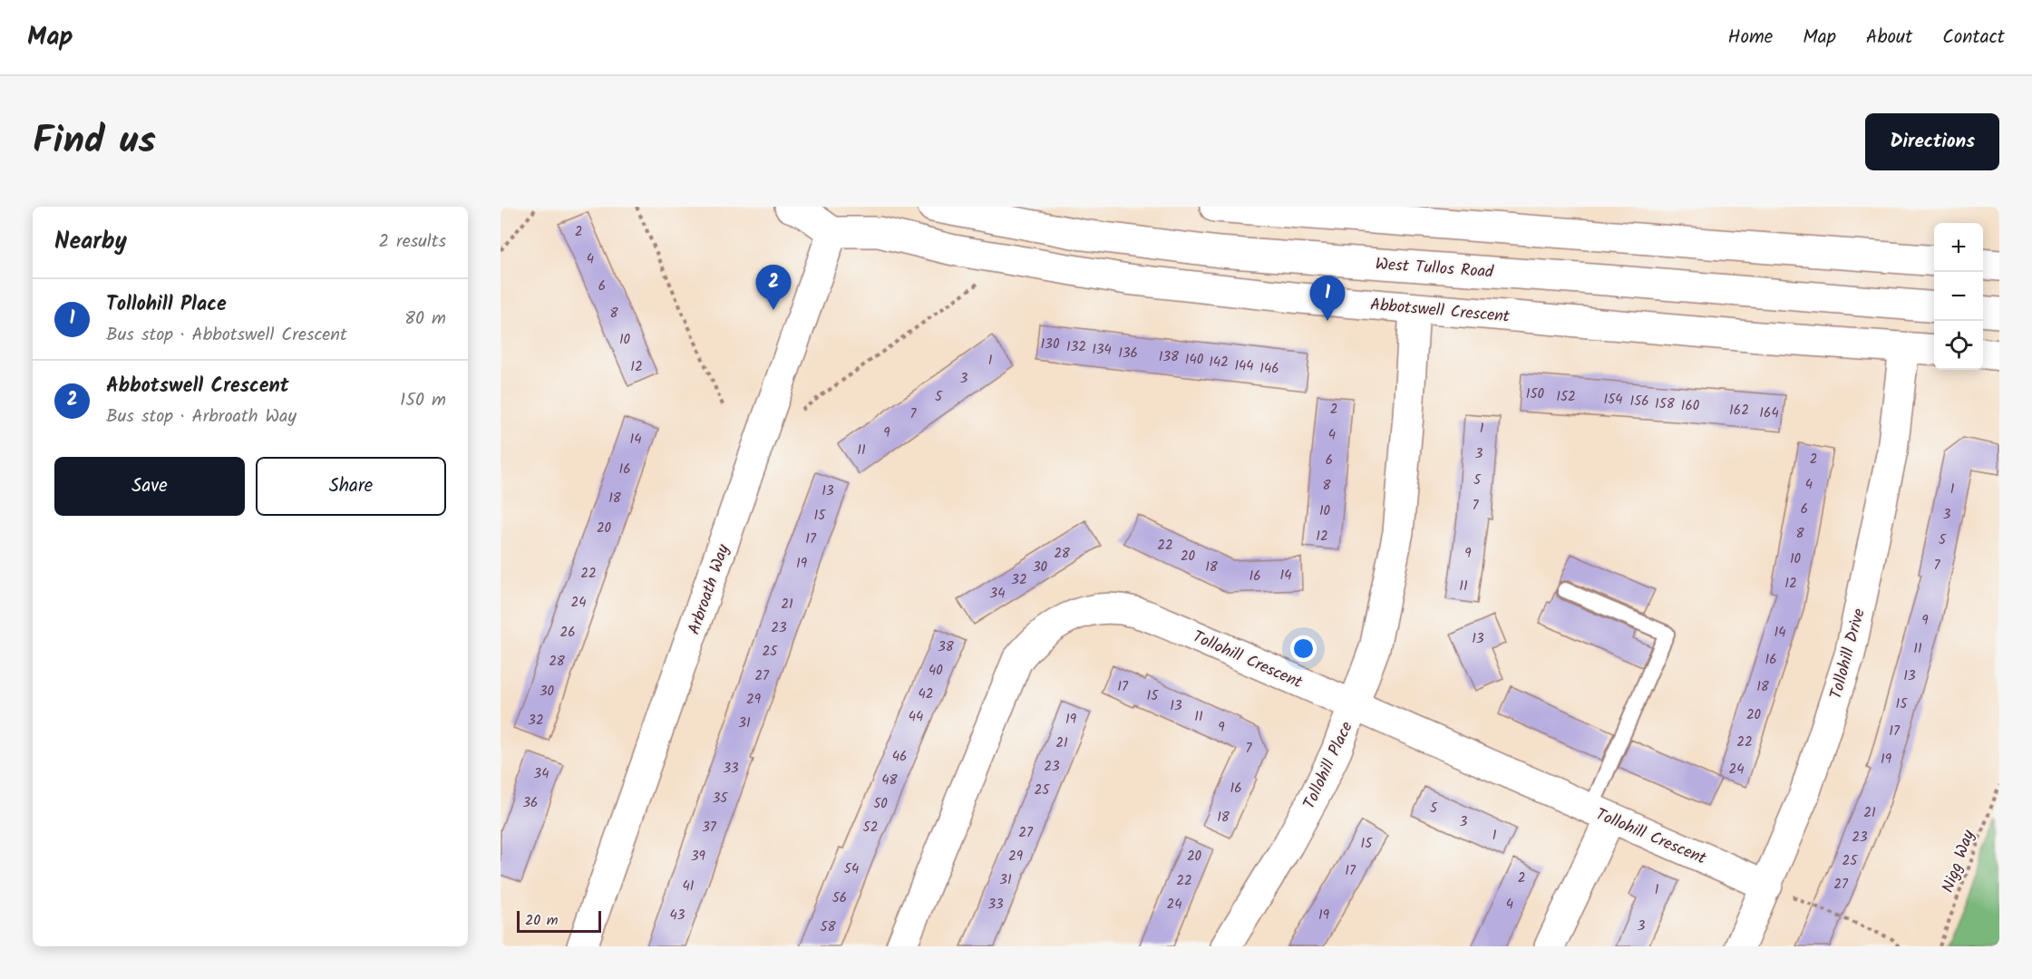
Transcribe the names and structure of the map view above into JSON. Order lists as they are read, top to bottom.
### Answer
{
  "streets": {
    "street": [
      "West Tullos Road",
      "Abbotswell Crescent",
      "Arbroath Way",
      "Tollohill Drive",
      "Tollohill Crescent",
      "Tollohill Place"
    ],
    "path": ["Nigg Way"]
  },
  "crossings": [
    ["Abbotswell Crescent", "Arbroath Way"],
    ["Abbotswell Crescent", "Tollohill Drive"],
    ["Abbotswell Crescent", "Tollohill Place"],
    ["Tollohill Drive", "Tollohill Crescent"],
    ["Tollohill Crescent", "Tollohill Place"]
  ],
  "house_numbers": [
    "2",
    "4",
    "6",
    "8",
    "10",
    "130",
    "132",
    "134",
    "136",
    "138",
    "140",
    "1",
    "142",
    "144",
    "12",
    "146",
    "3",
    "150",
    "5",
    "152",
    "154",
    "156",
    "158",
    "160",
    "2",
    "162",
    "164",
    "7",
    "1",
    "9",
    "4",
    "14",
    "11",
    "3",
    "2",
    "6",
    "16",
    "5",
    "4",
    "8",
    "1",
    "13",
    "18",
    "7",
    "6",
    "10",
    "3",
    "15",
    "20",
    "8",
    "12",
    "17",
    "5",
    "22",
    "28",
    "9",
    "20",
    "10",
    "19",
    "7",
    "30",
    "18",
    "22",
    "14",
    "16",
    "32",
    "12",
    "11",
    "34",
    "24",
    "21",
    "9",
    "23",
    "26",
    "14",
    "13",
    "38",
    "11",
    "25",
    "16",
    "28",
    "40",
    "27",
    "13",
    "17",
    "18",
    "30",
    "42",
    "15",
    "29",
    "15",
    "13",
    "20",
    "44",
    "11",
    "19",
    "32",
    "31",
    "9",
    "17",
    "22",
    "21",
    "7",
    "46",
    "19",
    "23",
    "33",
    "24",
    "34",
    "48",
    "16",
    "25",
    "35",
    "36",
    "50",
    "5",
    "21",
    "18",
    "3",
    "37",
    "52",
    "27",
    "1",
    "23",
    "15",
    "39",
    "29",
    "20",
    "25",
    "54",
    "17",
    "2",
    "31",
    "22",
    "27",
    "41",
    "1",
    "56",
    "33",
    "24",
    "4",
    "43",
    "19",
    "3",
    "58"
  ],
  "scale_bar": "20 m",
  "page": {
    "header": "Map",
    "nav": [
      "Home",
      "Map",
      "About",
      "Contact"
    ],
    "title": "Find us",
    "buttons": [
      "Directions",
      ["Save", "Share"]
    ],
    "heading": ["Nearby", "2 results"],
    "map_buttons": ["+", "−"],
    "pins": ["2", "1"],
    "list": [
      {
        "mark": "1",
        "name": "Tollohill Place",
        "note": "Bus stop · Abbotswell Crescent",
        "value": "80 m"
      },
      {
        "mark": "2",
        "name": "Abbotswell Crescent",
        "note": "Bus stop · Arbroath Way",
        "value": "150 m"
      }
    ],
    "scale": "20 m"
  }
}
